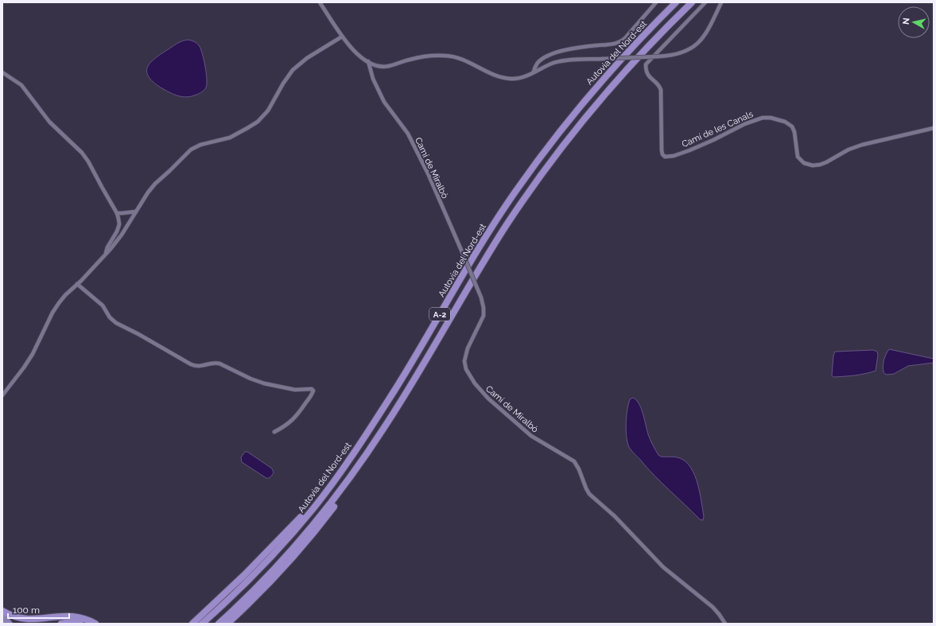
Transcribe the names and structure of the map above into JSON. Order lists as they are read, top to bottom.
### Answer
{
  "streets": {
    "highway": ["Autovia del Nord-est", "A-2"],
    "street": ["Camí de les Canals", "Camí de Miralbò"]
  },
  "scale_bar": "100 m",
  "north": "left"
}
